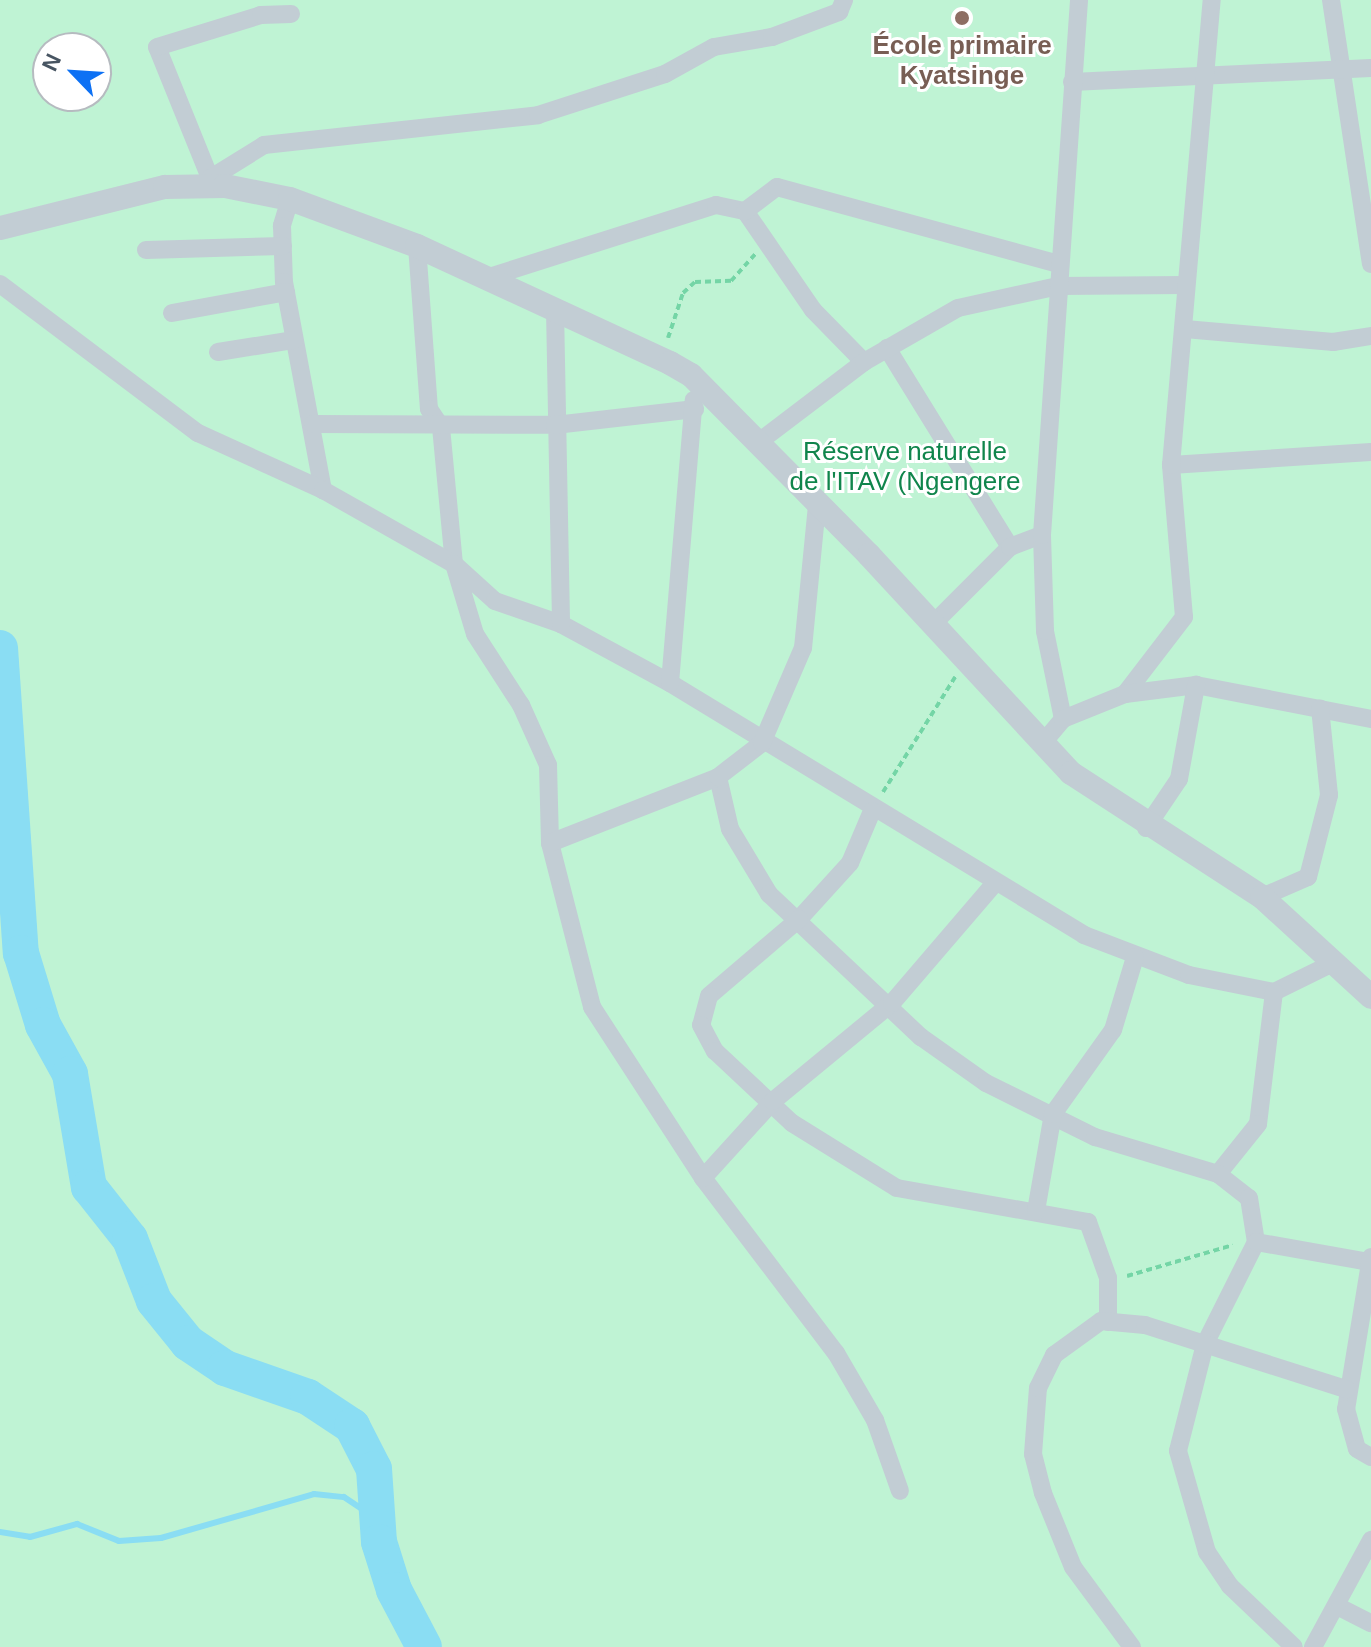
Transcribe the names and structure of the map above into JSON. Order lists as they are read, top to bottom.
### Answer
{
  "parks": ["Réserve naturelle de l'ITAV (Ngengere"],
  "places": ["École primaire Kyatsinge"],
  "north": "top left"
}
